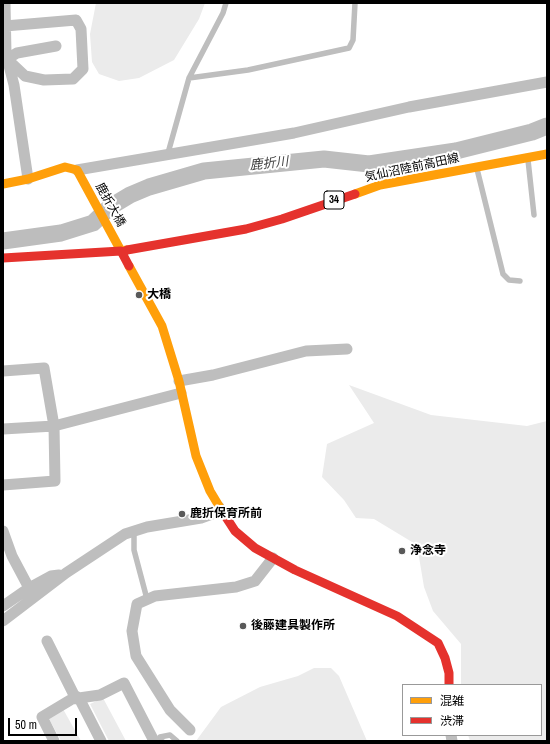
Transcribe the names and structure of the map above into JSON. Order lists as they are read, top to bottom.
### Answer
{
  "streets": {
    "street": ["気仙沼陸前高田線", "34", "鹿折大橋"]
  },
  "crossings": [
    ["気仙沼陸前高田線", "鹿折大橋"]
  ],
  "water": ["鹿折川"],
  "places": [
    "大橋",
    "鹿折保育所前",
    "浄念寺",
    "後藤建具製作所"
  ],
  "legend": ["混雑", "渋滞"],
  "scale_bar": "50 m"
}
